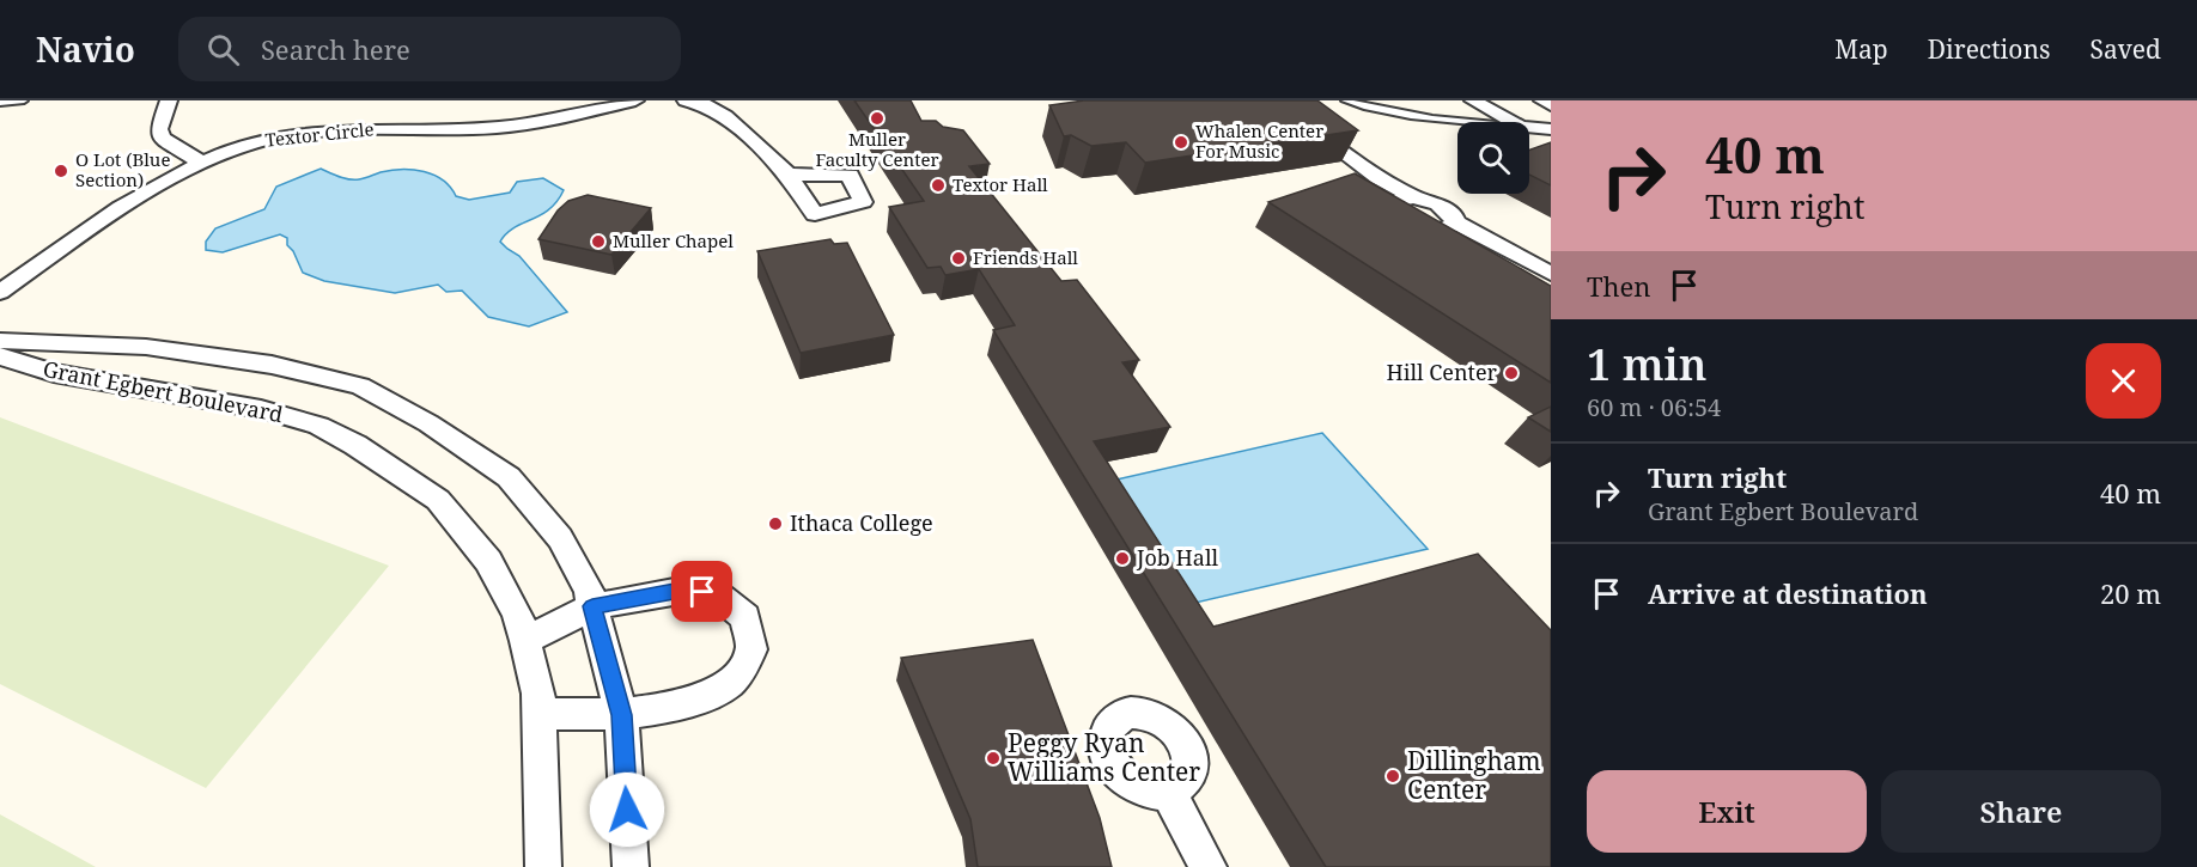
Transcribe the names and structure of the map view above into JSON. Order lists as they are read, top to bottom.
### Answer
{
  "streets": {
    "street": ["Textor Circle", "Grant Egbert Boulevard"]
  },
  "places": [
    "Muller Faculty Center",
    "Whalen Center For Music",
    "O Lot (Blue Section)",
    "Textor Hall",
    "Muller Chapel",
    "Friends Hall",
    "Hill Center",
    "Ithaca College",
    "Job Hall",
    "Peggy Ryan Williams Center",
    "Dillingham Center"
  ],
  "page": {
    "header": "Navio",
    "search": "Search here",
    "nav": ["Map", "Directions", "Saved"],
    "turn": ["40 m", "Turn right"],
    "then": "Then",
    "heading": ["1 min", "60 m · 06:54"],
    "list": [
      {
        "name": "Turn right",
        "note": "Grant Egbert Boulevard",
        "value": "40 m"
      },
      {
        "name": "Arrive at destination",
        "value": "20 m"
      }
    ],
    "buttons": ["Exit", "Share"]
  }
}
